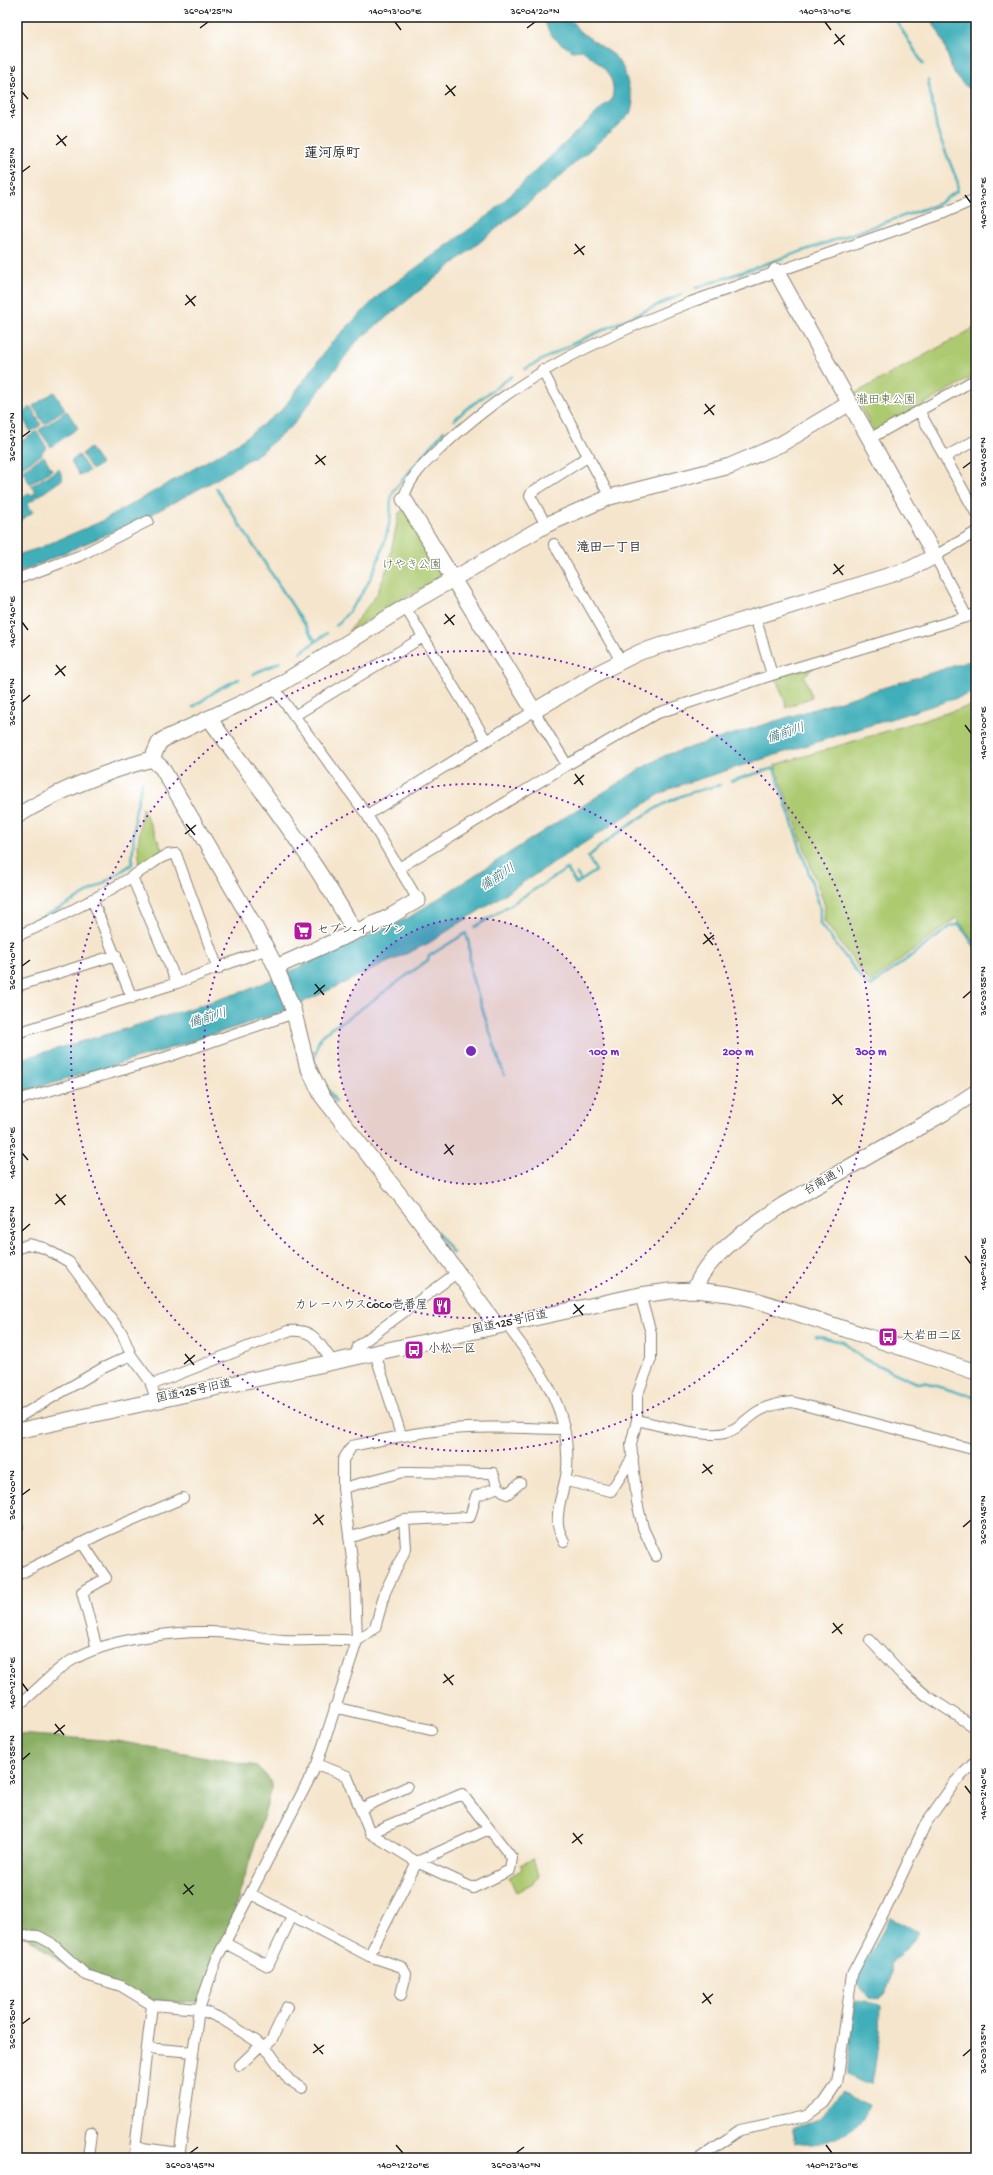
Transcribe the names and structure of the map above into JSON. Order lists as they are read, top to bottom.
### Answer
{
  "streets": {
    "street": ["台南通り", "国道125号旧道"]
  },
  "crossings": [
    ["台南通り", "国道125号旧道"]
  ],
  "districts": ["蓮河原町", "滝田一丁目"],
  "water": ["備前川"],
  "parks": ["瀧田東公園", "けやき公園"],
  "places": {
    "supermarket": ["セブン-イレブン"],
    "restaurant": ["カレーハウスCoCo壱番屋"],
    "bus stop": ["大岩田二区", "小松一区"]
  },
  "coordinates": [
    "36°04'25\"N",
    "140°13'00\"E",
    "36°04'20\"N",
    "140°13'10\"E",
    "140°12'50\"E",
    "36°04'05\"N",
    "140°12'40\"E",
    "36°04'15\"N",
    "36°04'10\"N",
    "36°03'55\"N",
    "140°12'30\"E",
    "36°04'00\"N",
    "36°03'45\"N",
    "140°12'20\"E",
    "36°03'50\"N",
    "36°03'35\"N",
    "36°03'40\"N"
  ],
  "rings": ["100 m", "200 m", "300 m"]
}
